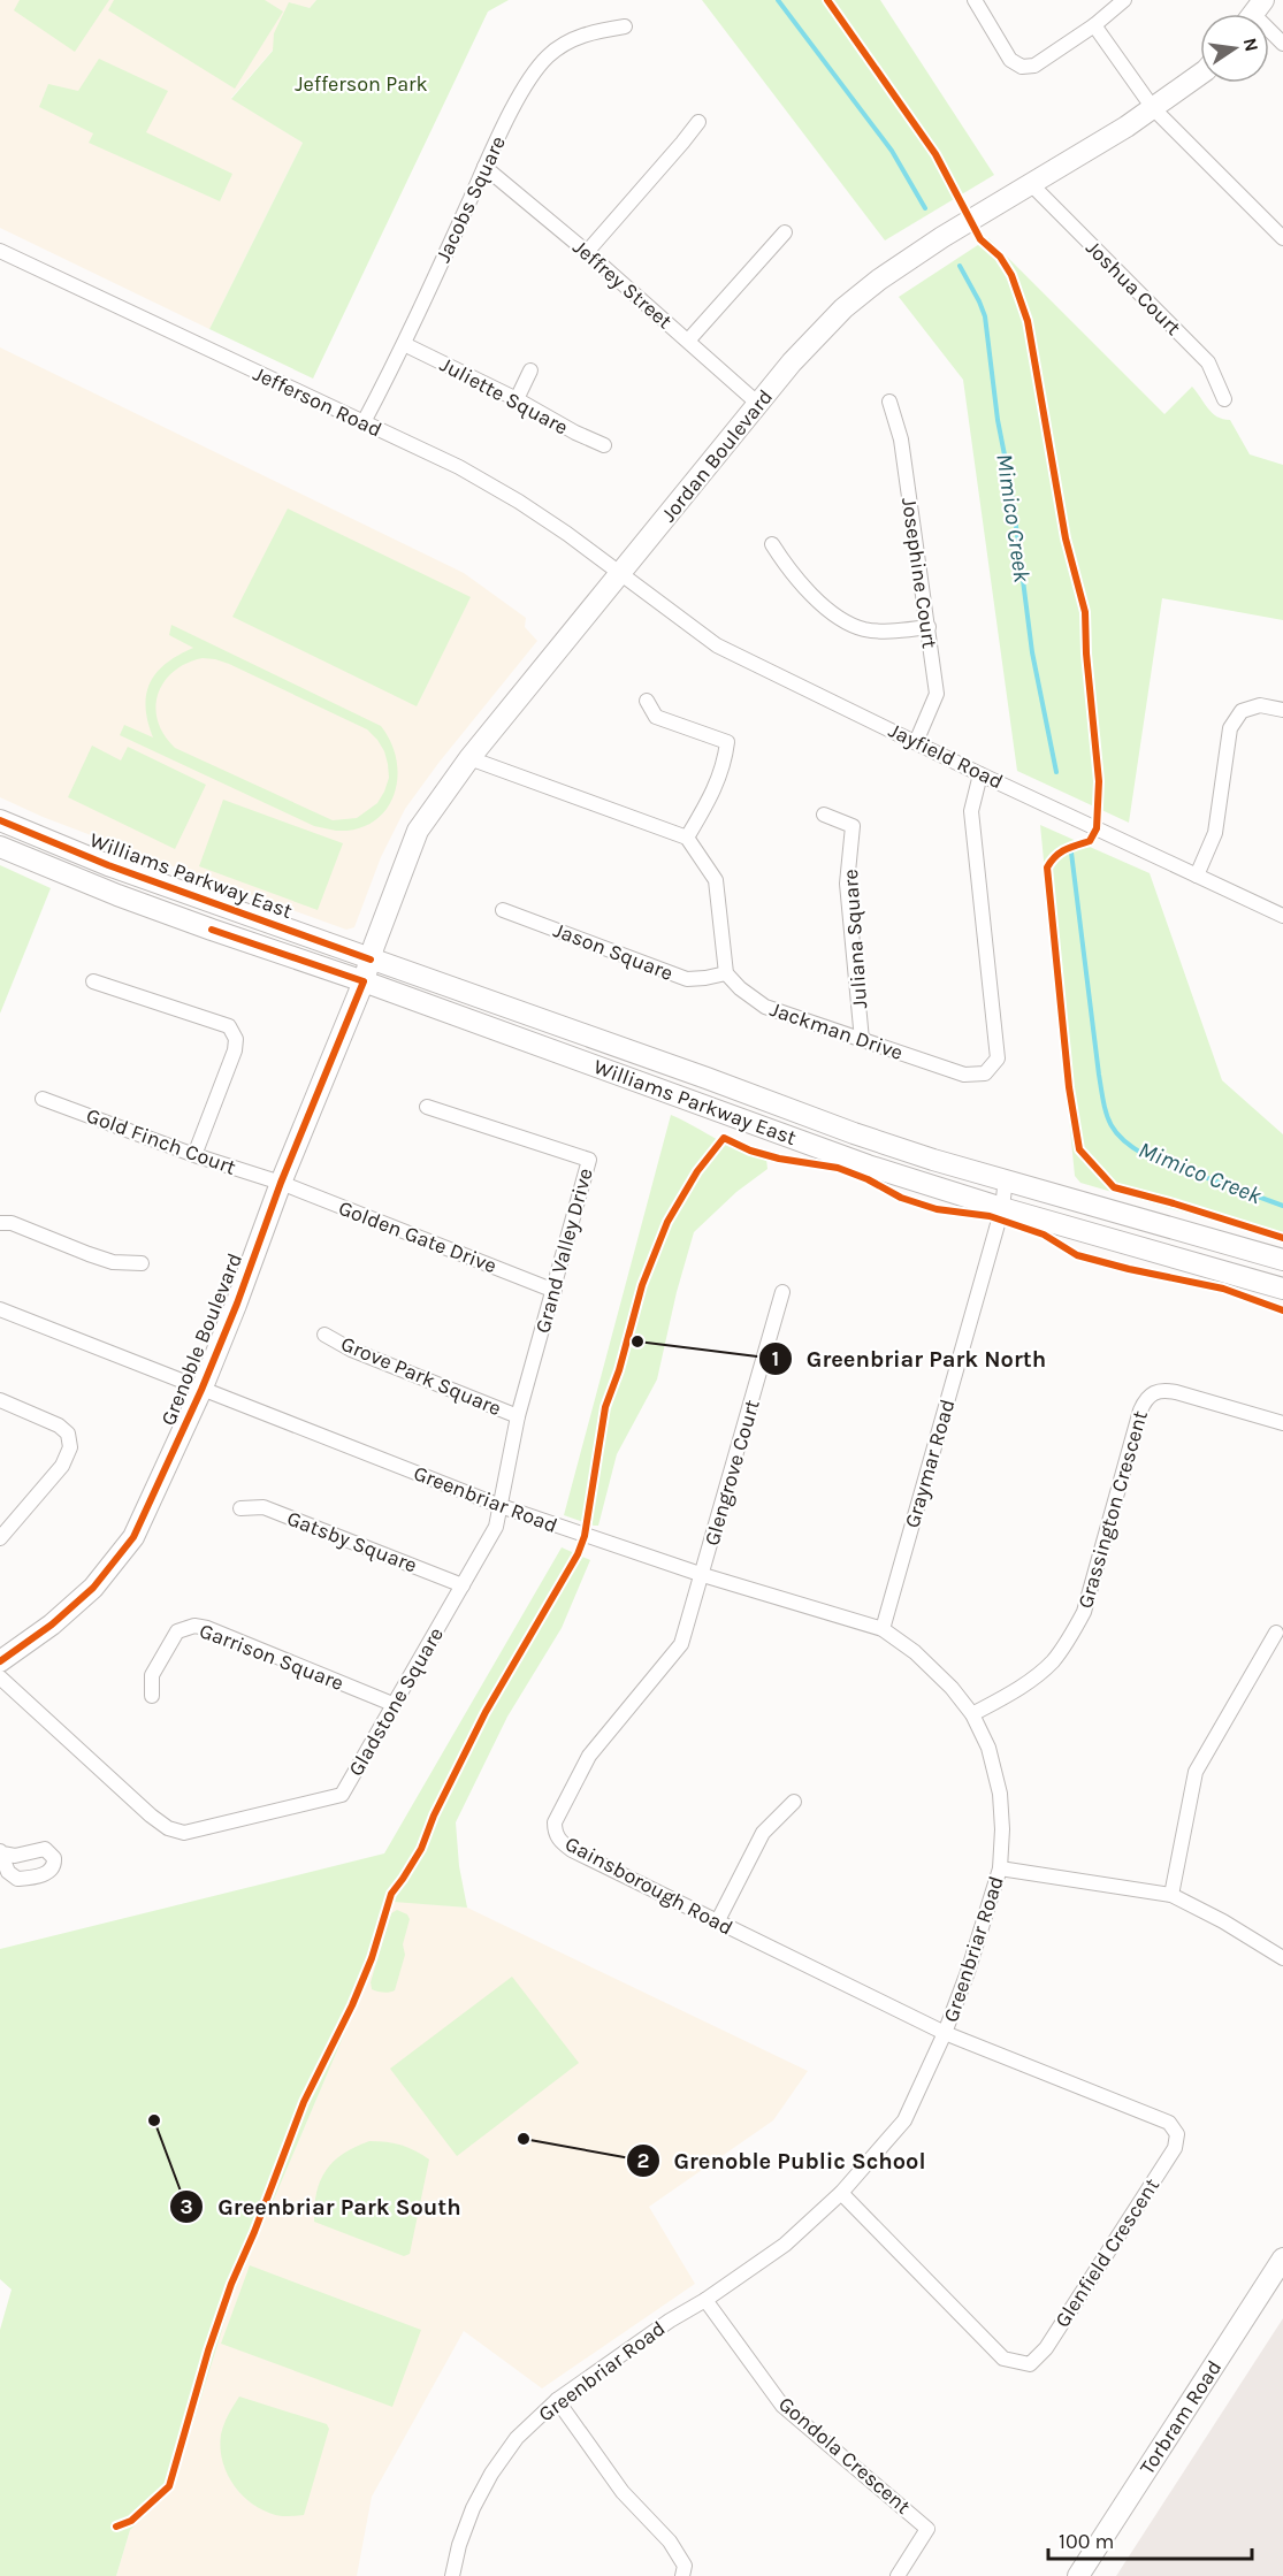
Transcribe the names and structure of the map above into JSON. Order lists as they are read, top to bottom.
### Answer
{
  "streets": {
    "main road": [
      "Jordan Boulevard",
      "Williams Parkway East",
      "Grenoble Boulevard",
      "Torbram Road"
    ],
    "street": [
      "Jacobs Square",
      "Jeffrey Street",
      "Joshua Court",
      "Juliette Square",
      "Jefferson Road",
      "Josephine Court",
      "Jayfield Road",
      "Juliana Square",
      "Jason Square",
      "Jackman Drive",
      "Gold Finch Court",
      "Golden Gate Drive",
      "Grand Valley Drive",
      "Grove Park Square",
      "Graymar Road",
      "Glengrove Court",
      "Greenbriar Road",
      "Grassington Crescent",
      "Gatsby Square",
      "Garrison Square",
      "Gladstone Square",
      "Gainsborough Road",
      "Glenfield Crescent",
      "Gondola Crescent"
    ]
  },
  "crossings": [
    ["Jacobs Square", "Jeffrey Street"],
    ["Jacobs Square", "Juliette Square"],
    ["Jacobs Square", "Jefferson Road"],
    ["Jeffrey Street", "Jordan Boulevard"],
    ["Joshua Court", "Jordan Boulevard"],
    ["Jefferson Road", "Jordan Boulevard"],
    ["Jefferson Road", "Jayfield Road"],
    ["Jordan Boulevard", "Jayfield Road"],
    ["Jordan Boulevard", "Williams Parkway East"],
    ["Jordan Boulevard", "Grenoble Boulevard"],
    ["Josephine Court", "Jayfield Road"],
    ["Jayfield Road", "Jackman Drive"],
    ["Williams Parkway East", "Grenoble Boulevard"],
    ["Williams Parkway East", "Graymar Road"],
    ["Juliana Square", "Jackman Drive"],
    ["Jason Square", "Jackman Drive"],
    ["Gold Finch Court", "Golden Gate Drive"],
    ["Gold Finch Court", "Grenoble Boulevard"],
    ["Golden Gate Drive", "Grand Valley Drive"],
    ["Golden Gate Drive", "Grenoble Boulevard"],
    ["Grand Valley Drive", "Grove Park Square"],
    ["Grand Valley Drive", "Greenbriar Road"],
    ["Grand Valley Drive", "Gladstone Square"],
    ["Grenoble Boulevard", "Greenbriar Road"],
    ["Graymar Road", "Greenbriar Road"],
    ["Glengrove Court", "Greenbriar Road"],
    ["Glengrove Court", "Gainsborough Road"],
    ["Greenbriar Road", "Grassington Crescent"],
    ["Greenbriar Road", "Gladstone Square"],
    ["Greenbriar Road", "Gainsborough Road"],
    ["Greenbriar Road", "Glenfield Crescent"],
    ["Greenbriar Road", "Gondola Crescent"],
    ["Gatsby Square", "Gladstone Square"],
    ["Garrison Square", "Gladstone Square"],
    ["Gainsborough Road", "Glenfield Crescent"]
  ],
  "water": ["Mimico Creek"],
  "parks": ["Jefferson Park"],
  "places": ["Greenbriar Park North", "Greenbriar Park South", "Grenoble Public School"],
  "scale_bar": "100 m",
  "north": "right"
}
